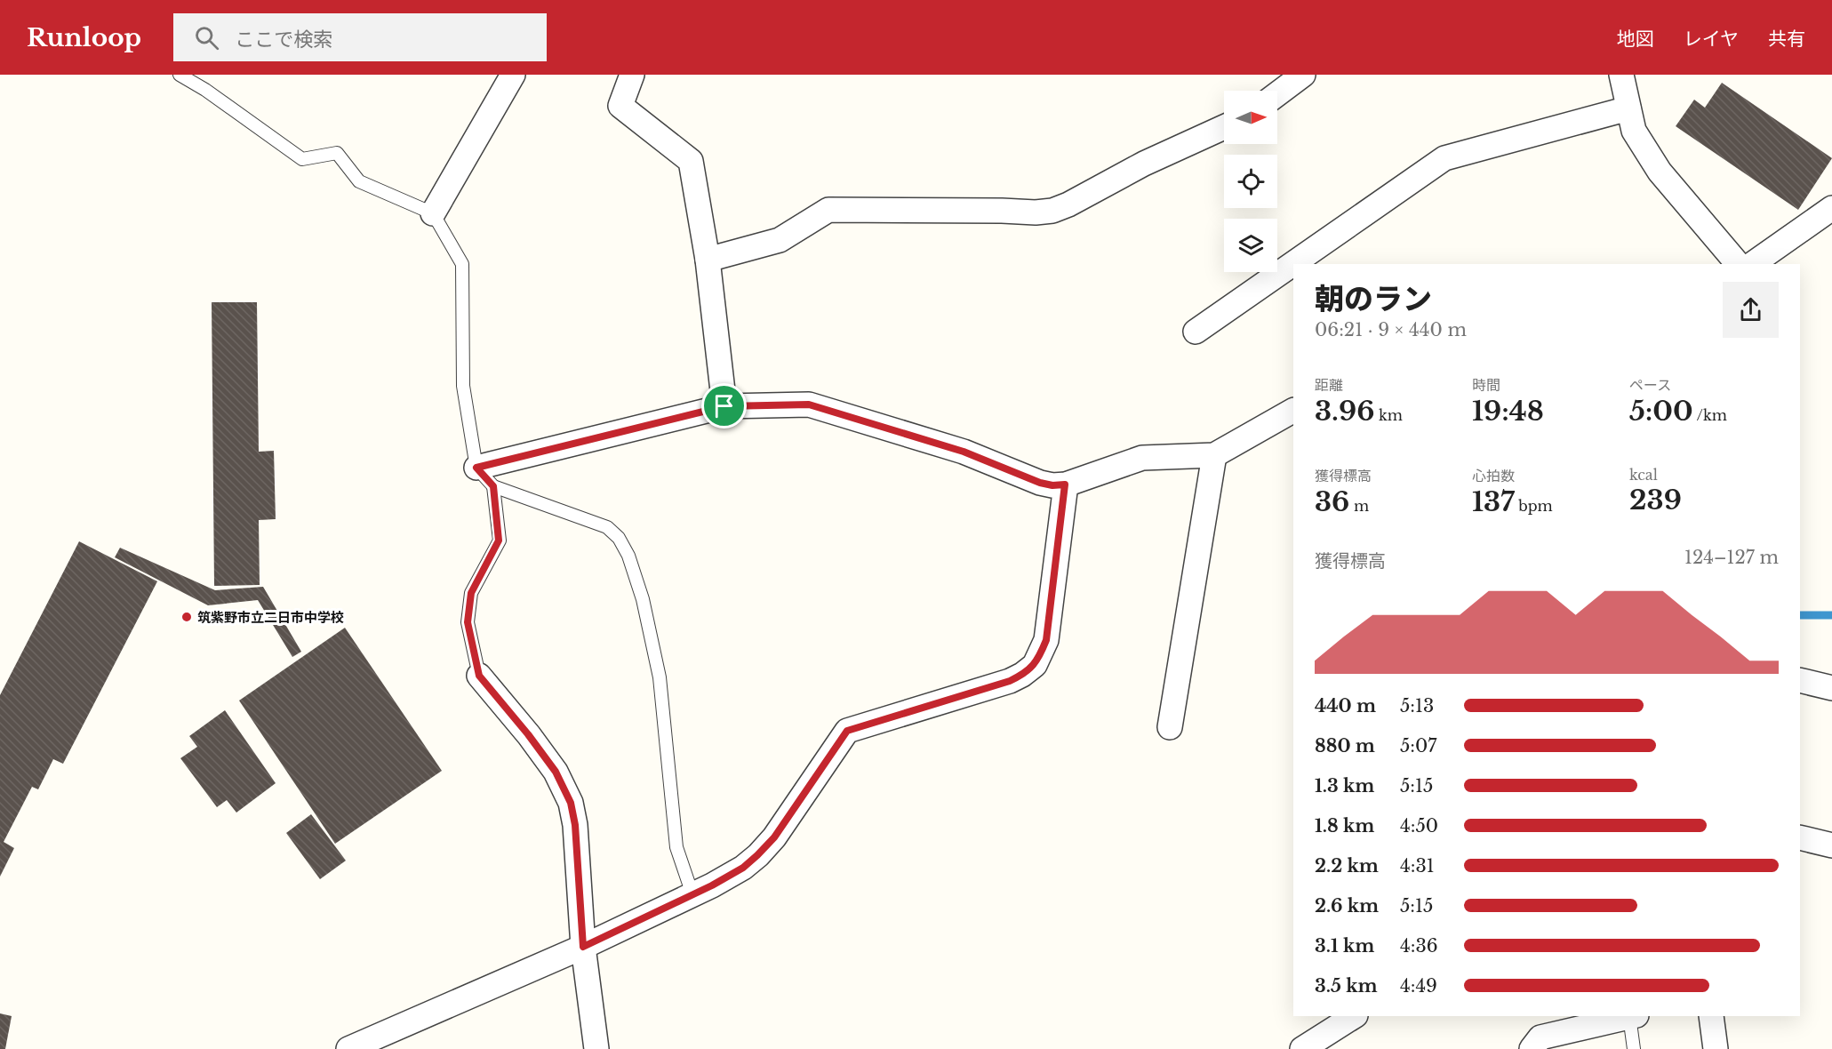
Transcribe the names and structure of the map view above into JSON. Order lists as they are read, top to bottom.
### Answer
{
  "places": ["筑紫野市立二日市中学校"],
  "north": "right",
  "page": {
    "header": "Runloop",
    "search": "ここで検索",
    "nav": ["地図", "レイヤ", "共有"],
    "heading": ["朝のラン", "06:21 · 9 × 440 m"],
    "stats": [
      ["距離", "3.96 km"],
      ["時間", "19:48"],
      ["ペース", "5:00 /km"],
      ["獲得標高", "36 m"],
      ["心拍数", "137 bpm"],
      ["kcal", "239"]
    ],
    "chart": ["獲得標高", "124–127 m"],
    "list": [
      {
        "name": "440 m",
        "note": "5:13"
      },
      {
        "name": "880 m",
        "note": "5:07"
      },
      {
        "name": "1.3 km",
        "note": "5:15"
      },
      {
        "name": "1.8 km",
        "note": "4:50"
      },
      {
        "name": "2.2 km",
        "note": "4:31"
      },
      {
        "name": "2.6 km",
        "note": "5:15"
      },
      {
        "name": "3.1 km",
        "note": "4:36"
      },
      {
        "name": "3.5 km",
        "note": "4:49"
      }
    ]
  }
}
